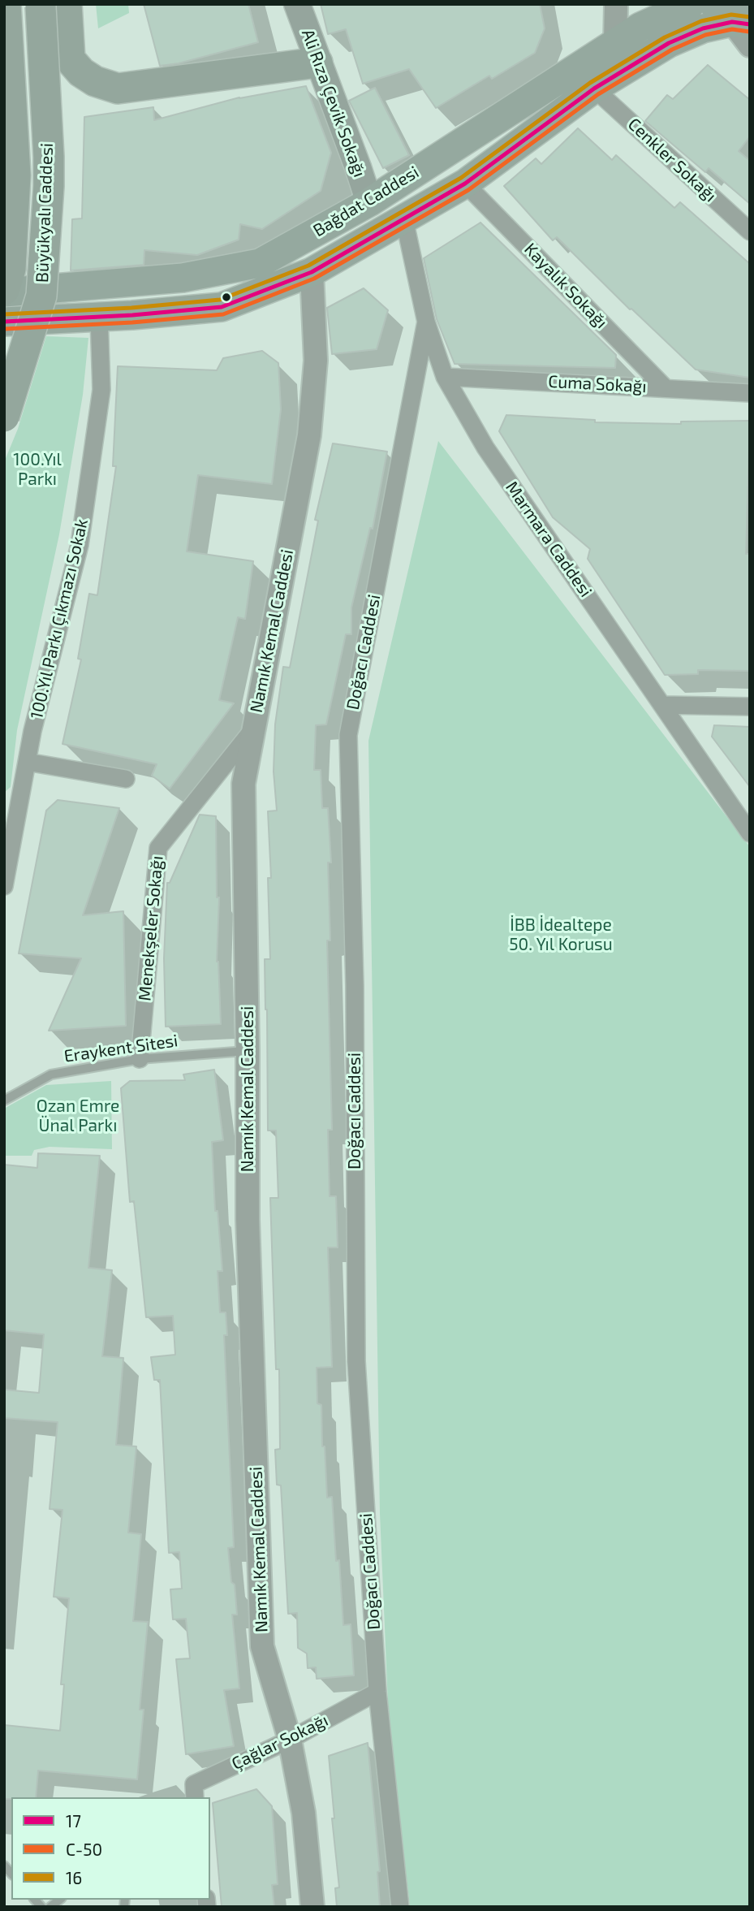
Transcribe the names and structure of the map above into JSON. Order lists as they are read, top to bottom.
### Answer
{
  "streets": {
    "highway": ["Büyükyalı Caddesi"],
    "main road": ["Ali Rıza Çevik Sokağı", "Bağdat Caddesi"],
    "street": [
      "Cenkler Sokağı",
      "Kayalık Sokağı",
      "Cuma Sokağı",
      "Marmara Caddesi",
      "100.Yıl Parkı Çıkmazı Sokak",
      "Namık Kemal Caddesi",
      "Doğacı Caddesi",
      "Menekşeler Sokağı",
      "Çağlar Sokağı"
    ],
    "lane": ["Eraykent Sitesi"]
  },
  "crossings": [
    ["Ali Rıza Çevik Sokağı", "Bağdat Caddesi"],
    ["Cenkler Sokağı", "Bağdat Caddesi"],
    ["Bağdat Caddesi", "Büyükyalı Caddesi"],
    ["Bağdat Caddesi", "Kayalık Sokağı"],
    ["Bağdat Caddesi", "Marmara Caddesi"],
    ["Bağdat Caddesi", "100.Yıl Parkı Çıkmazı Sokak"],
    ["Bağdat Caddesi", "Namık Kemal Caddesi"],
    ["Kayalık Sokağı", "Cuma Sokağı"],
    ["Cuma Sokağı", "Marmara Caddesi"],
    ["Marmara Caddesi", "Doğacı Caddesi"],
    ["Namık Kemal Caddesi", "Menekşeler Sokağı"],
    ["Namık Kemal Caddesi", "Eraykent Sitesi"],
    ["Namık Kemal Caddesi", "Çağlar Sokağı"],
    ["Doğacı Caddesi", "Çağlar Sokağı"],
    ["Menekşeler Sokağı", "Eraykent Sitesi"]
  ],
  "parks": ["100.Yıl Parkı", "İBB İdealtepe 50. Yıl Korusu", "Ozan Emre Ünal Parkı"],
  "lines": ["transit line 16", "transit line 17", "transit line C-50"],
  "legend": ["17", "C-50", "16"]
}
